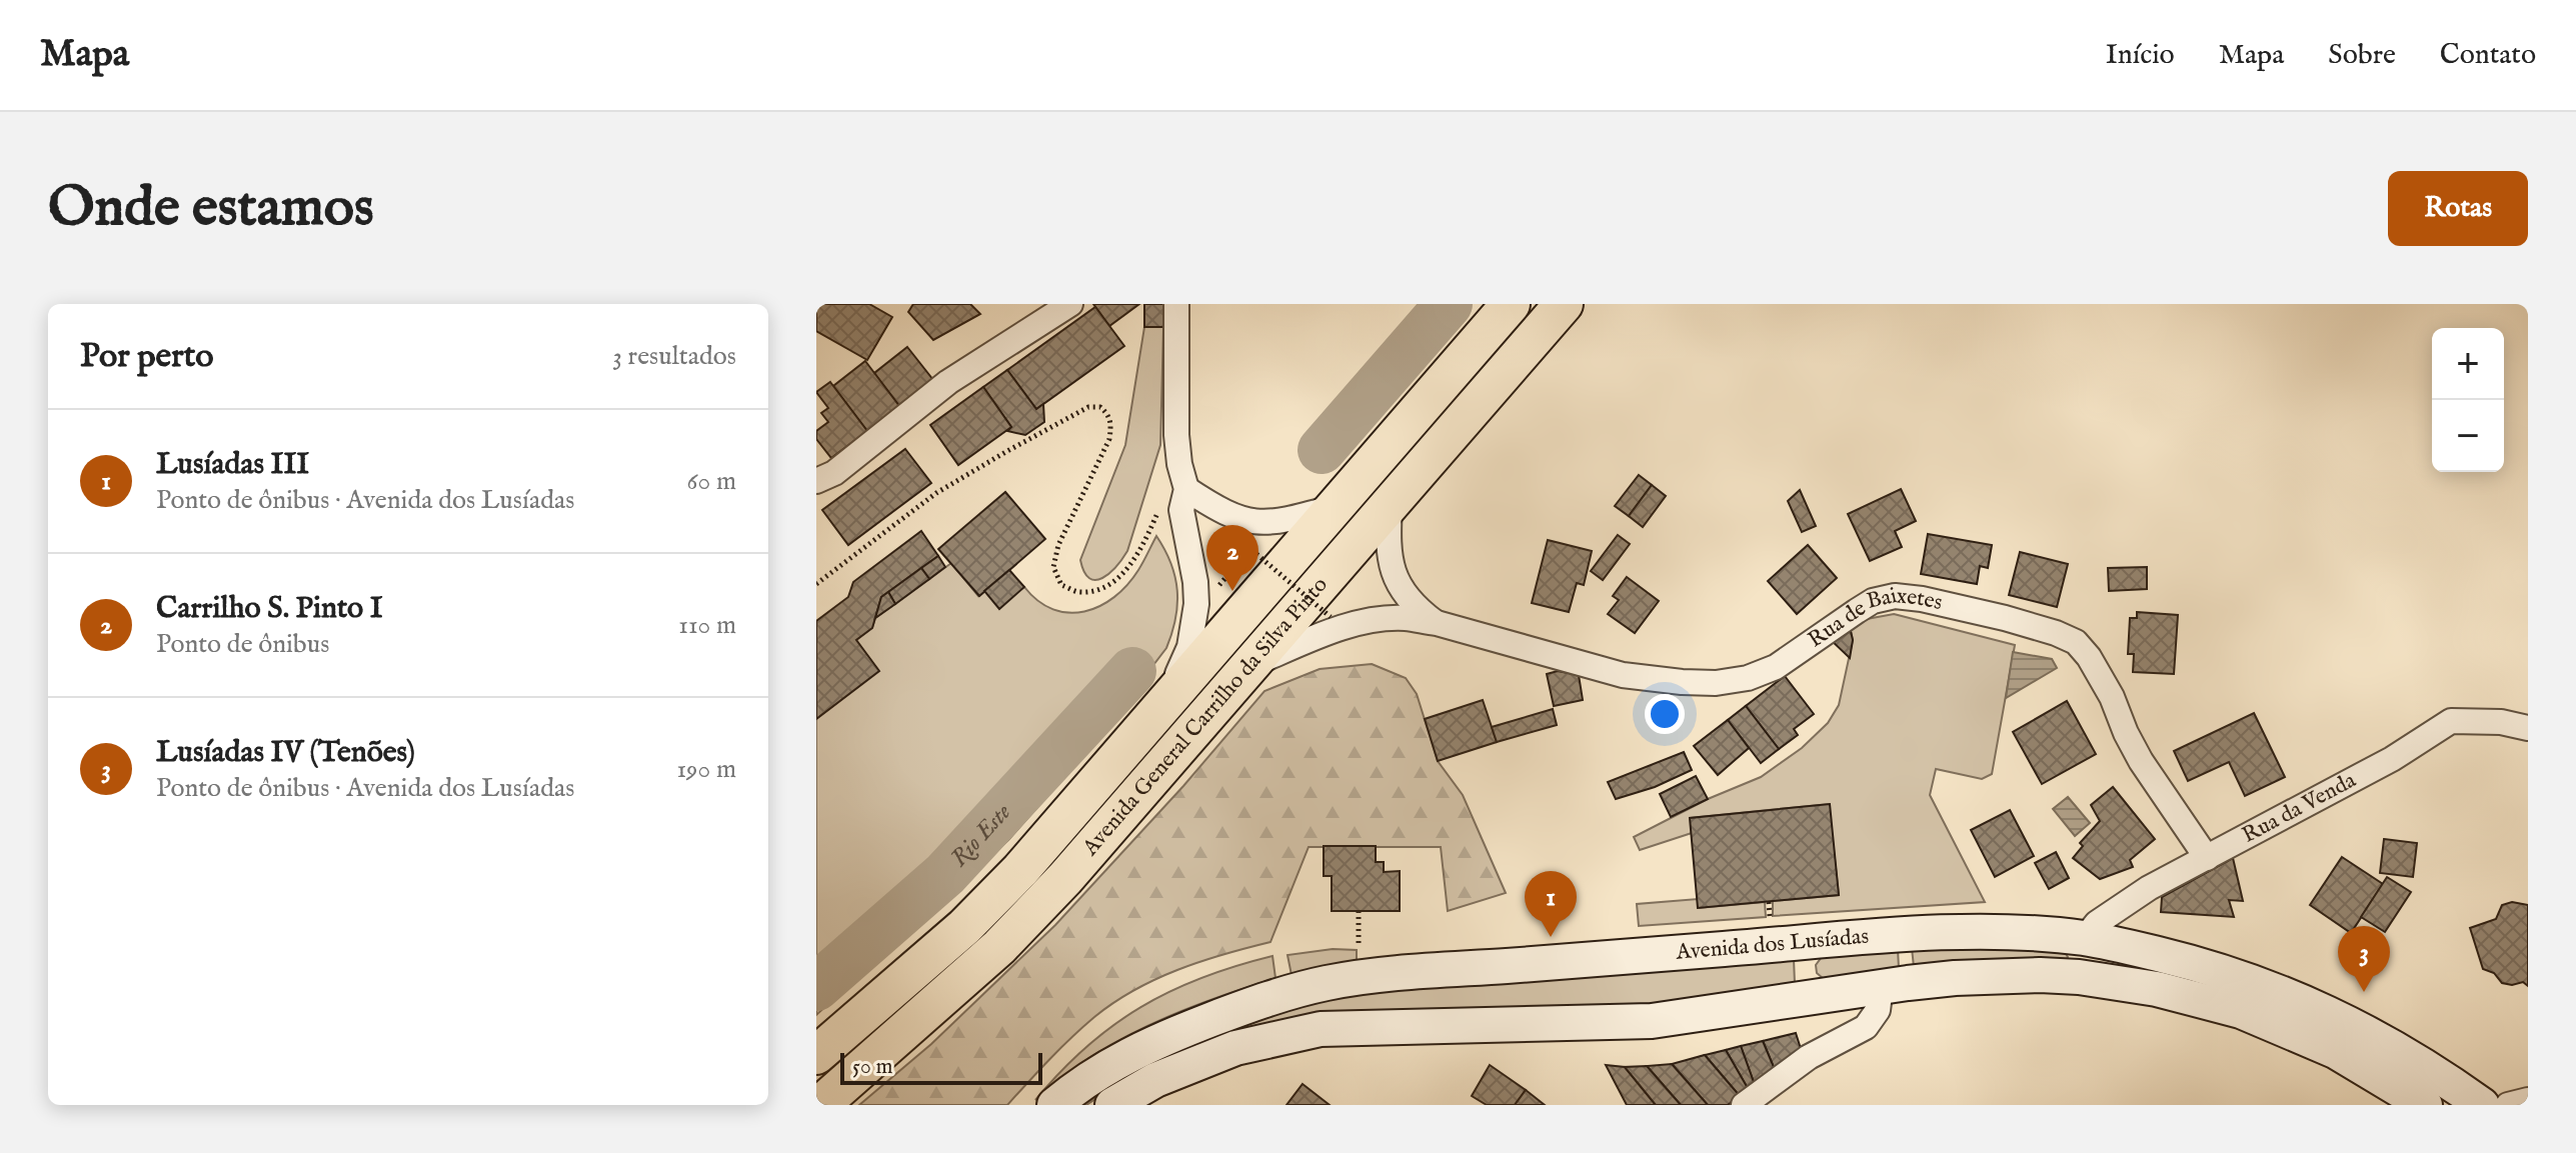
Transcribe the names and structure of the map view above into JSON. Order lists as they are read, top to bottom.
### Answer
{
  "streets": {
    "main road": ["Avenida General Carrilho da Silva Pinto", "Avenida dos Lusíadas"],
    "street": ["Rua de Baixetes", "Rua da Venda"]
  },
  "crossings": [
    ["Rua de Baixetes", "Avenida General Carrilho da Silva Pinto"],
    ["Rua de Baixetes", "Rua da Venda"],
    ["Rua da Venda", "Avenida dos Lusíadas"]
  ],
  "water": ["Rio Este"],
  "scale_bar": "50 m",
  "page": {
    "header": "Mapa",
    "nav": [
      "Início",
      "Mapa",
      "Sobre",
      "Contato"
    ],
    "buttons": "Rotas",
    "title": "Onde estamos",
    "heading": ["Por perto", "3 resultados"],
    "map_buttons": ["+", "−"],
    "list": [
      {
        "mark": "1",
        "name": "Lusíadas III",
        "note": "Ponto de ônibus · Avenida dos Lusíadas",
        "value": "60 m"
      },
      {
        "mark": "2",
        "name": "Carrilho S. Pinto I",
        "note": "Ponto de ônibus",
        "value": "110 m"
      },
      {
        "mark": "3",
        "name": "Lusíadas IV (Tenões)",
        "note": "Ponto de ônibus · Avenida dos Lusíadas",
        "value": "190 m"
      }
    ],
    "pins": ["2", "1", "3"],
    "scale": "50 m"
  }
}
